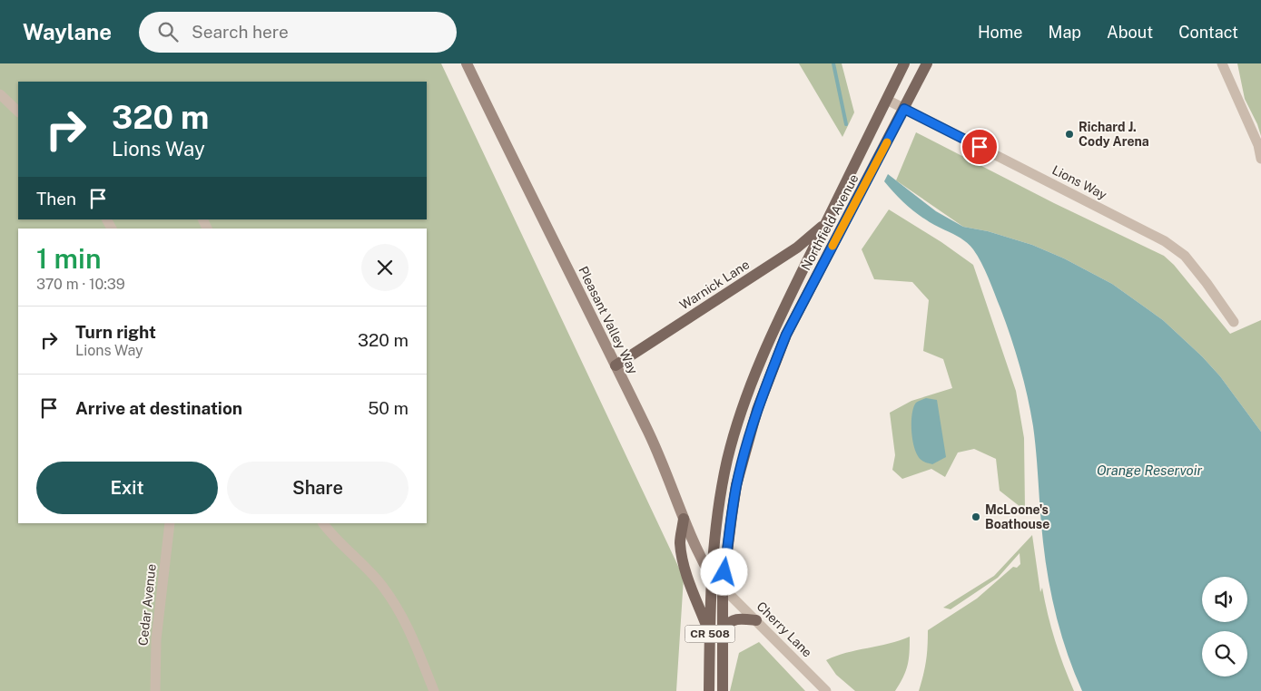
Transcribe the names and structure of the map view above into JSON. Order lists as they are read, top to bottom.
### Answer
{
  "streets": {
    "main road": [
      "Northfield Avenue",
      "Warnick Lane",
      "Pleasant Valley Way",
      "CR 508"
    ],
    "street": ["Lions Way", "Cedar Avenue", "Cherry Lane"]
  },
  "crossings": [
    ["Lions Way", "Northfield Avenue"],
    ["Northfield Avenue", "Warnick Lane"],
    ["Northfield Avenue", "Pleasant Valley Way"],
    ["Northfield Avenue", "Cherry Lane"],
    ["Warnick Lane", "Pleasant Valley Way"],
    ["Pleasant Valley Way", "Cherry Lane"]
  ],
  "water": ["Orange Reservoir"],
  "places": ["Richard J. Cody Arena", "McLoone's Boathouse"],
  "page": {
    "header": "Waylane",
    "search": "Search here",
    "nav": [
      "Home",
      "Map",
      "About",
      "Contact"
    ],
    "turn": ["320 m", "Lions Way"],
    "then": "Then",
    "heading": ["1 min", "370 m · 10:39"],
    "list": [
      {
        "name": "Turn right",
        "note": "Lions Way",
        "value": "320 m"
      },
      {
        "name": "Arrive at destination",
        "value": "50 m"
      }
    ],
    "buttons": ["Exit", "Share"]
  }
}
